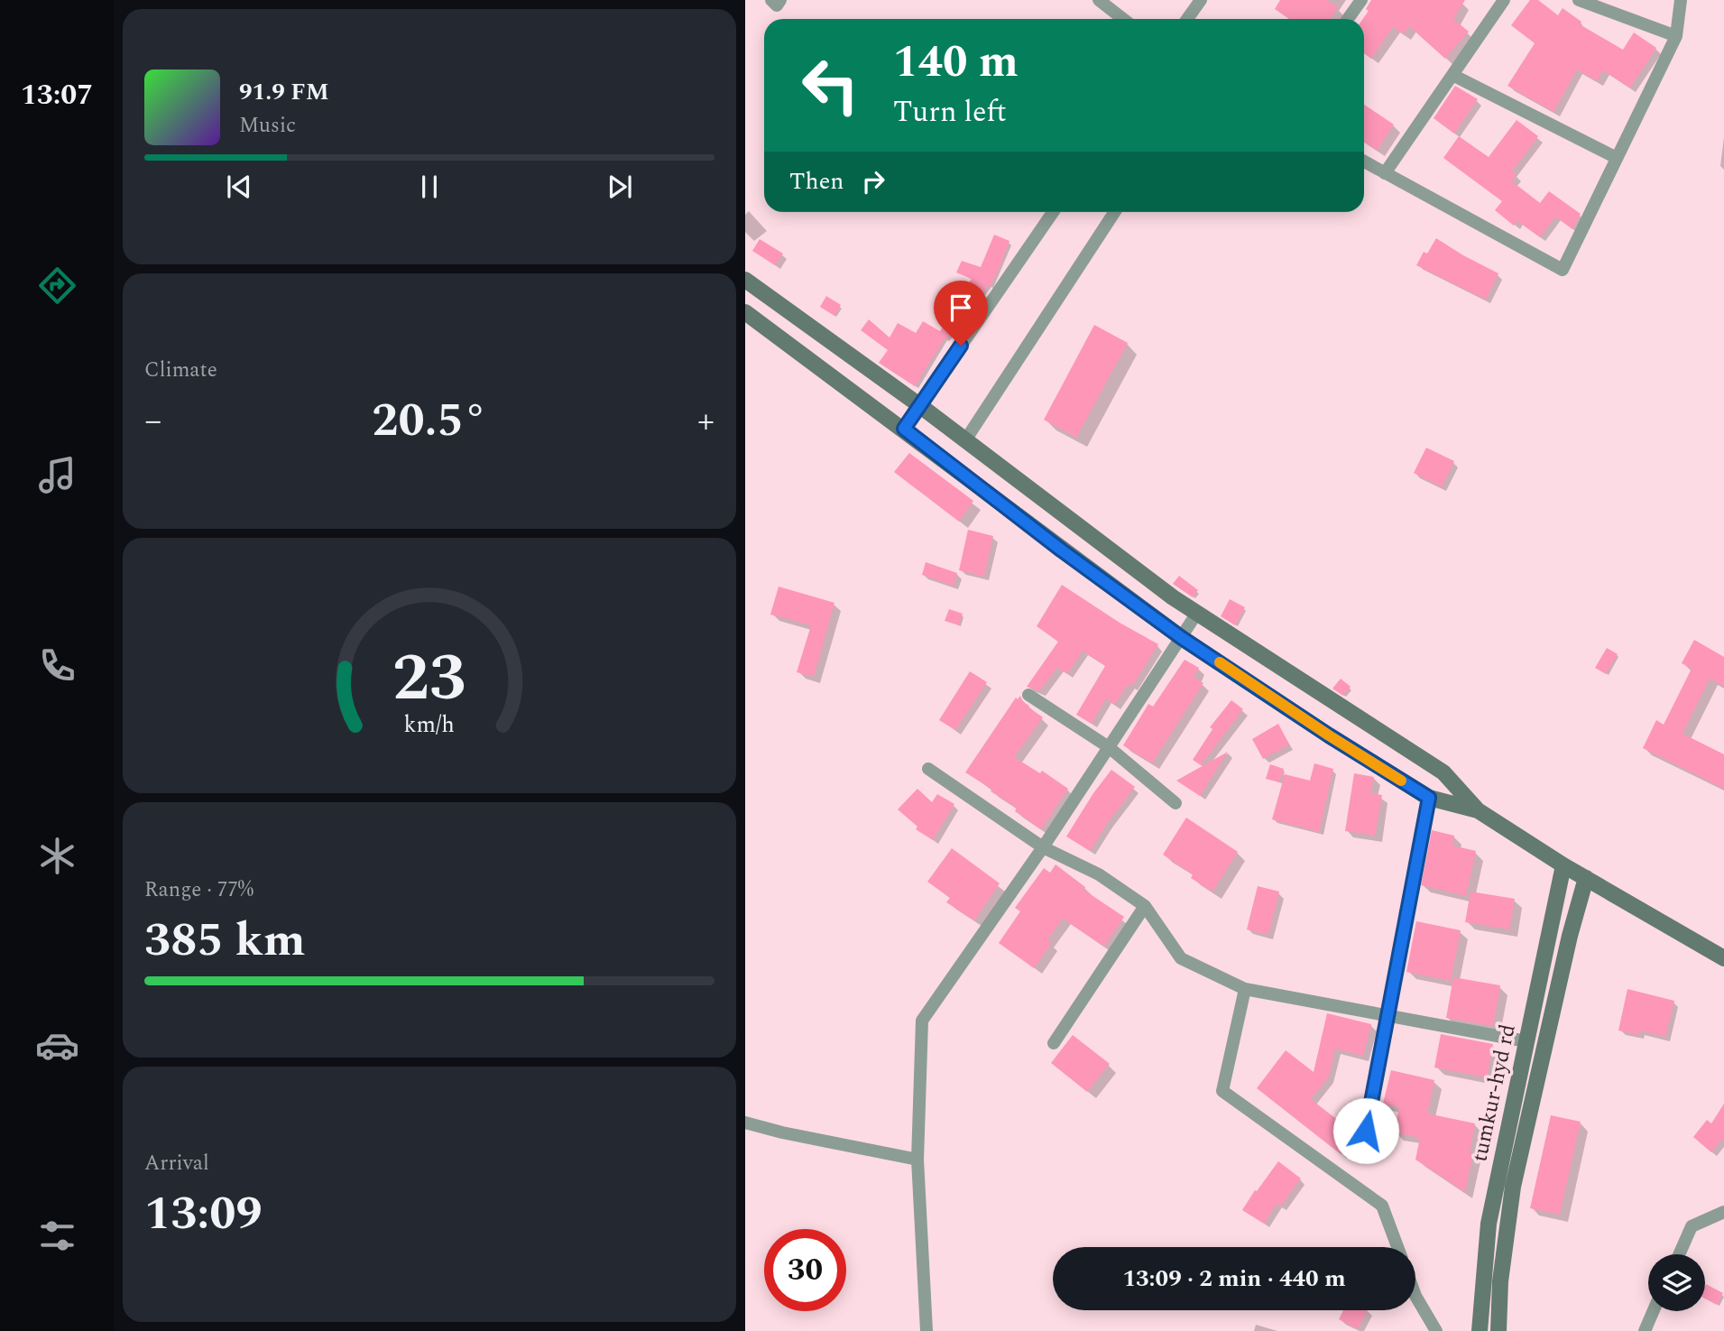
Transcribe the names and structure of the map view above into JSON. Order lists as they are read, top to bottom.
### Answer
{
  "streets": {
    "main road": ["tumkur-hyd rd"]
  },
  "page": {
    "tabs": "13:07",
    "turn": ["140 m", "Turn left"],
    "song": ["91.9 FM", "Music"],
    "then": "Then",
    "tile": [
      "Climate",
      ["Range · 77%", "385 km"],
      ["Arrival", "13:09"]
    ],
    "heat": ["−", "20.5°", "+"],
    "limit": "30",
    "trip": "13:09 · 2 min · 440 m",
    "gauge": ["23", "km/h"]
  }
}
